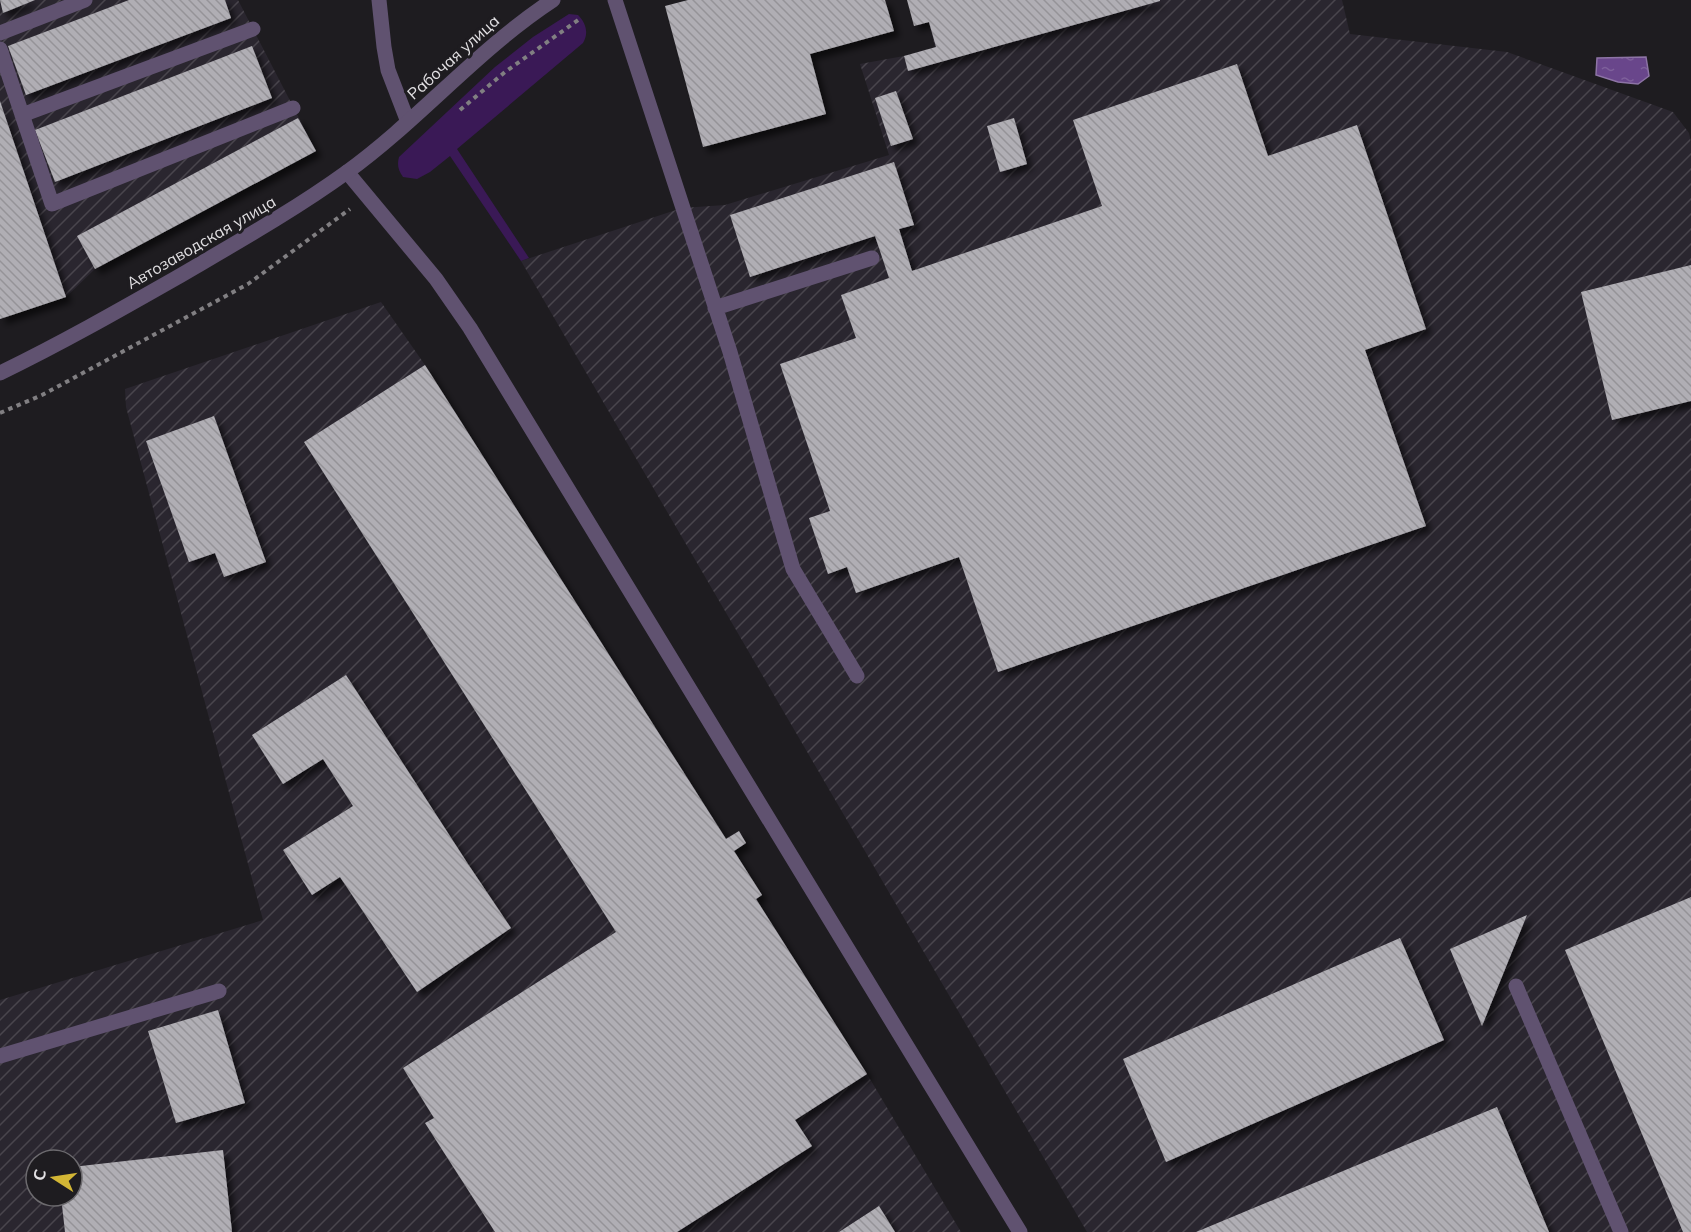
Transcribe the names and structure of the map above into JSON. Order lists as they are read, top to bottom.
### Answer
{
  "streets": {
    "street": ["Рабочая улица", "Автозаводская улица"]
  },
  "crossings": [
    ["Рабочая улица", "Автозаводская улица"]
  ],
  "north": "left"
}
